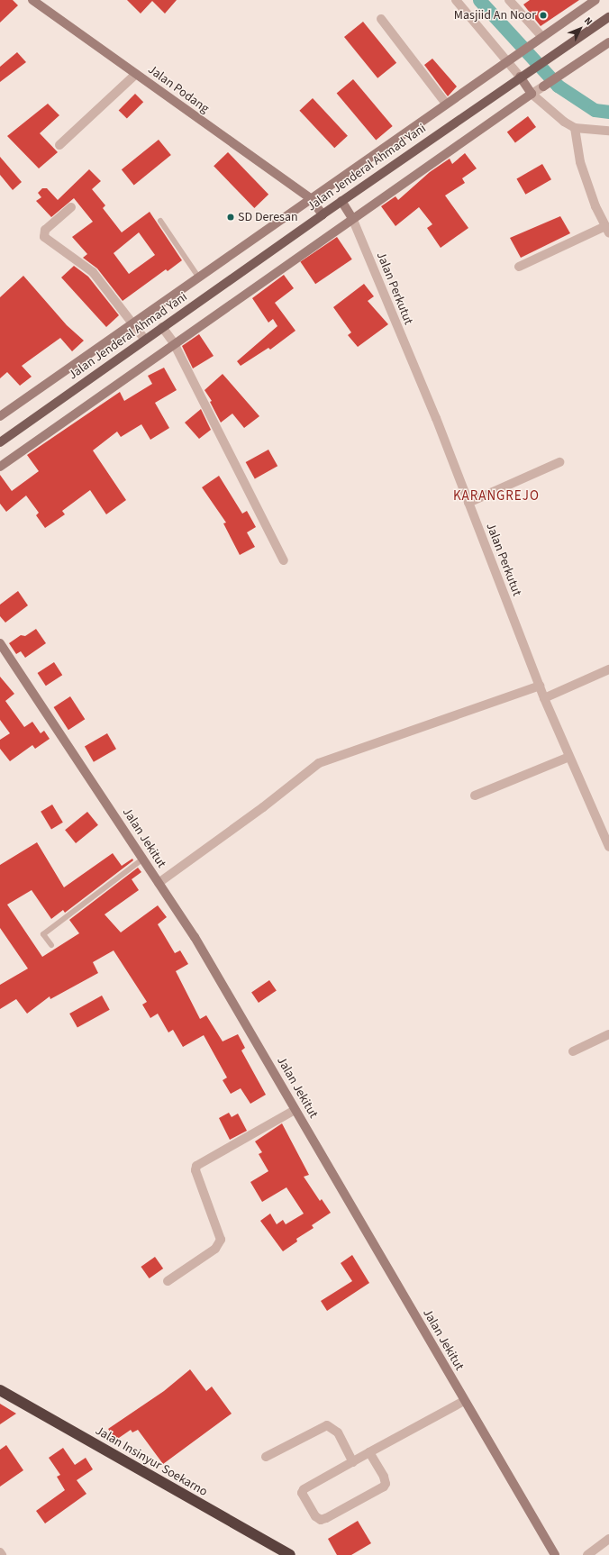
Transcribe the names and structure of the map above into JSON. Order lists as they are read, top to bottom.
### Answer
{
  "streets": {
    "highway": ["Jalan Insinyur Soekarno"],
    "main road": ["Jalan Jenderal Ahmad Yani"],
    "street": ["Jalan Podang", "Jalan Perkutut", "Jalan Jekitut"]
  },
  "crossings": [
    ["Jalan Podang", "Jalan Jenderal Ahmad Yani"],
    ["Jalan Jenderal Ahmad Yani", "Jalan Perkutut"]
  ],
  "districts": ["KARANGREJO"],
  "places": ["Masjiid An Noor", "SD Deresan"],
  "north": "top right"
}
